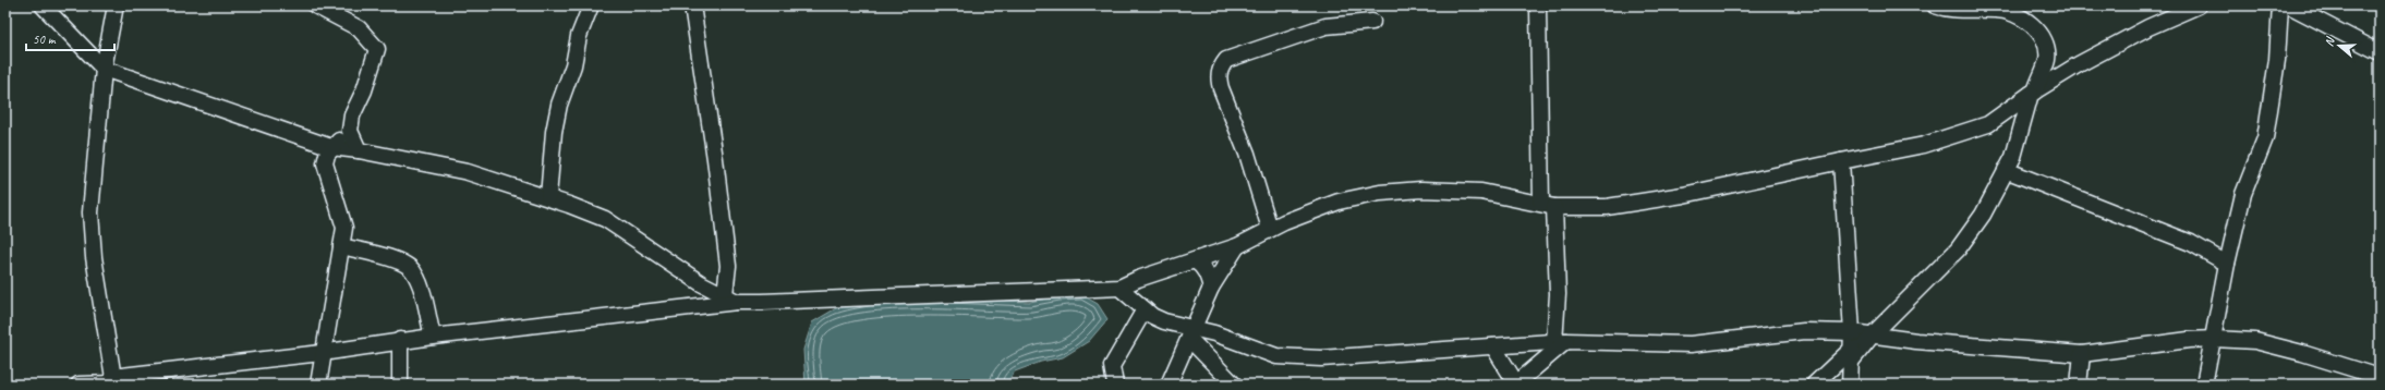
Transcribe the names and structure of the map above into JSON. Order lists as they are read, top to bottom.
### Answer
{
  "scale_bar": "50 m",
  "north": "left"
}
